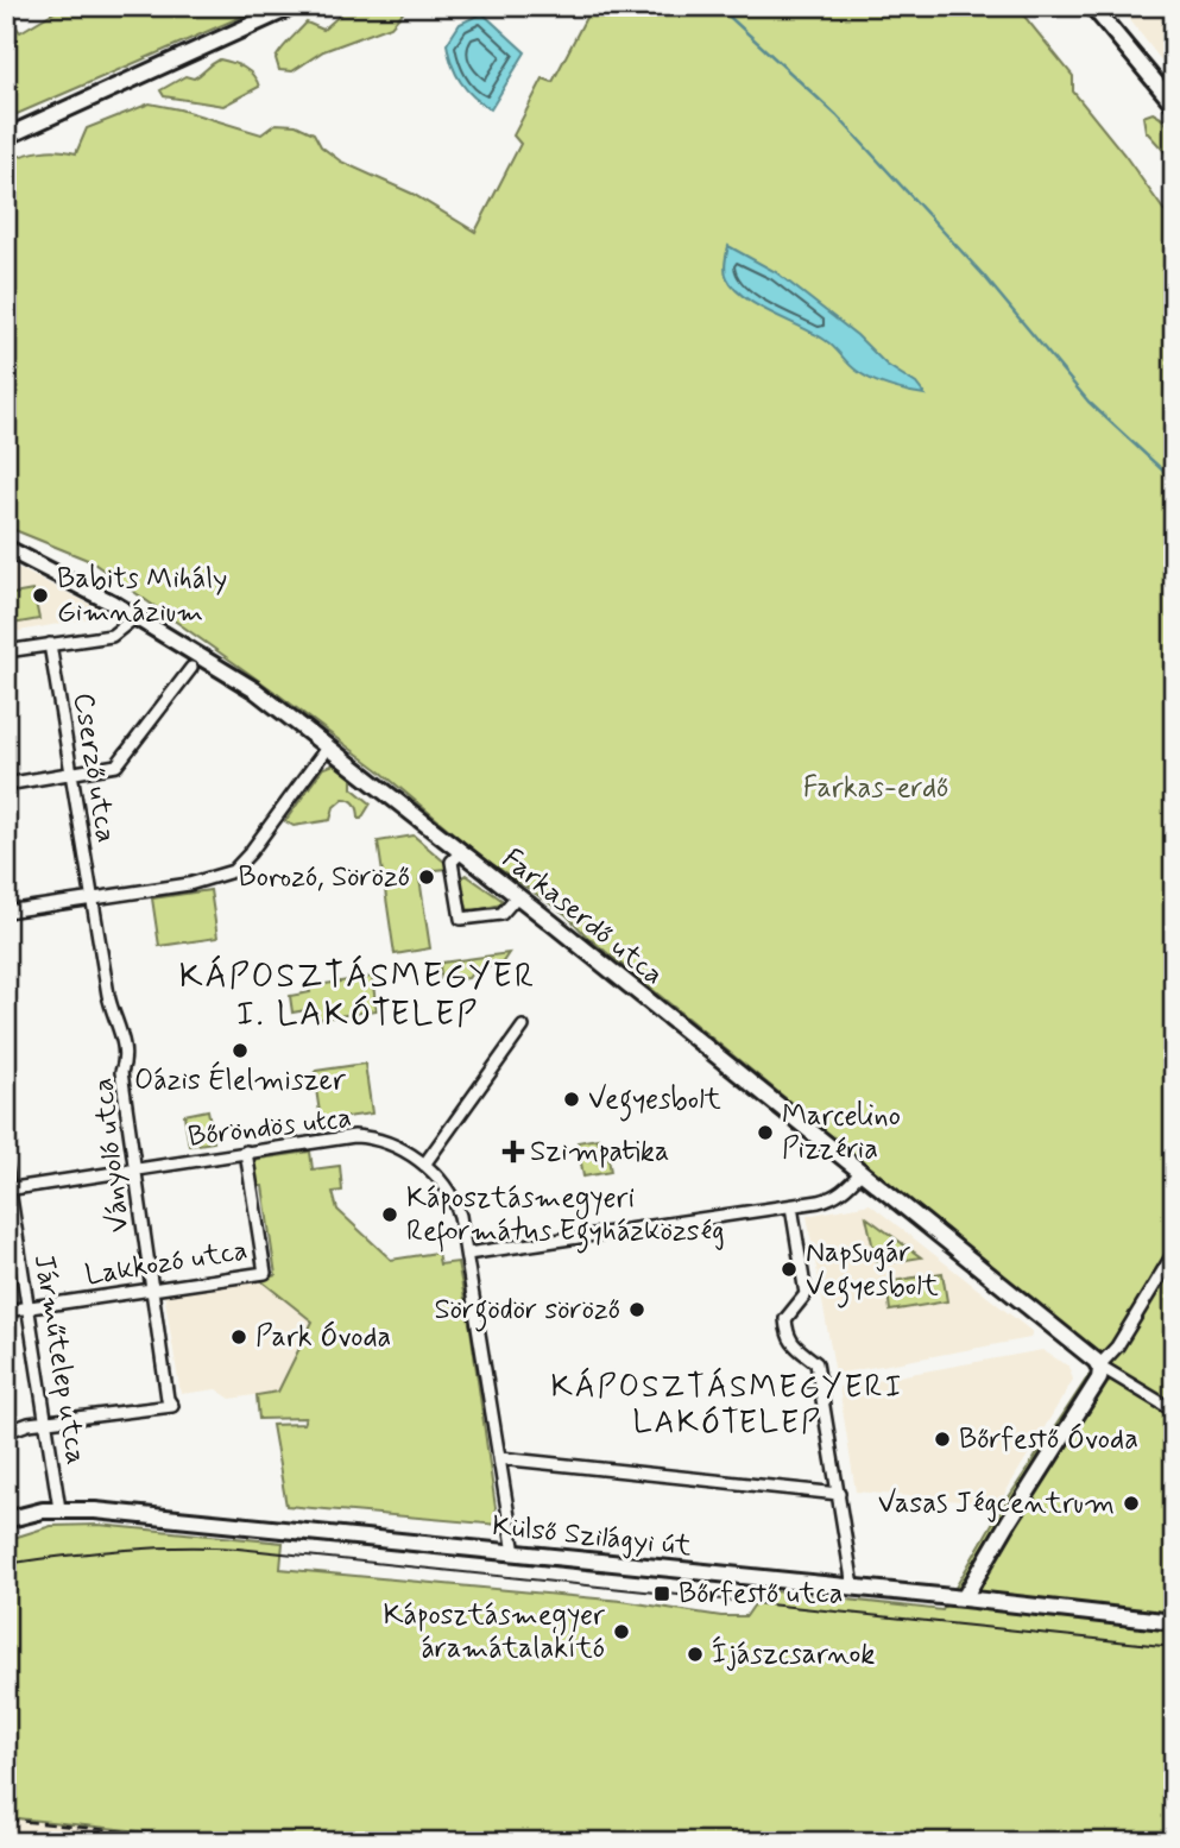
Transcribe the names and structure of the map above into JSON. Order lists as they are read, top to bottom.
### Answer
{
  "streets": {
    "street": [
      "Cserző utca",
      "Farkaserdő utca",
      "Bőröndös utca",
      "Ványoló utca",
      "Lakkozó utca",
      "Járműtelep utca",
      "Külső Szilágyi út"
    ]
  },
  "crossings": [
    ["Cserző utca", "Ványoló utca"],
    ["Bőröndös utca", "Ványoló utca"],
    ["Bőröndös utca", "Lakkozó utca"],
    ["Bőröndös utca", "Járműtelep utca"],
    ["Bőröndös utca", "Külső Szilágyi út"],
    ["Ványoló utca", "Lakkozó utca"],
    ["Ványoló utca", "Járműtelep utca"],
    ["Lakkozó utca", "Járműtelep utca"],
    ["Járműtelep utca", "Külső Szilágyi út"]
  ],
  "districts": ["KÁPOSZTÁSMEGYER I. LAKÓTELEP", "KÁPOSZTÁSMEGYERI LAKÓTELEP"],
  "parks": ["Farkas-erdő"],
  "places": {
    "other": [
      "Babits Mihály Gimnázium",
      "Borozó, Söröző",
      "Oázis Élelmiszer",
      "Vegyesbolt",
      "Marcelino Pizzéria",
      "Káposztásmegyeri Református Egyházközség",
      "Napsugár Vegyesbolt",
      "Sörgödör söröző",
      "Park Óvoda",
      "Bőrfestő Óvoda",
      "Vasas Jégcentrum",
      "Káposztásmegyer áramátalakító",
      "Íjászcsarnok"
    ],
    "health": ["Szimpatika"],
    "transit": ["Bőrfestő utca"]
  }
}
